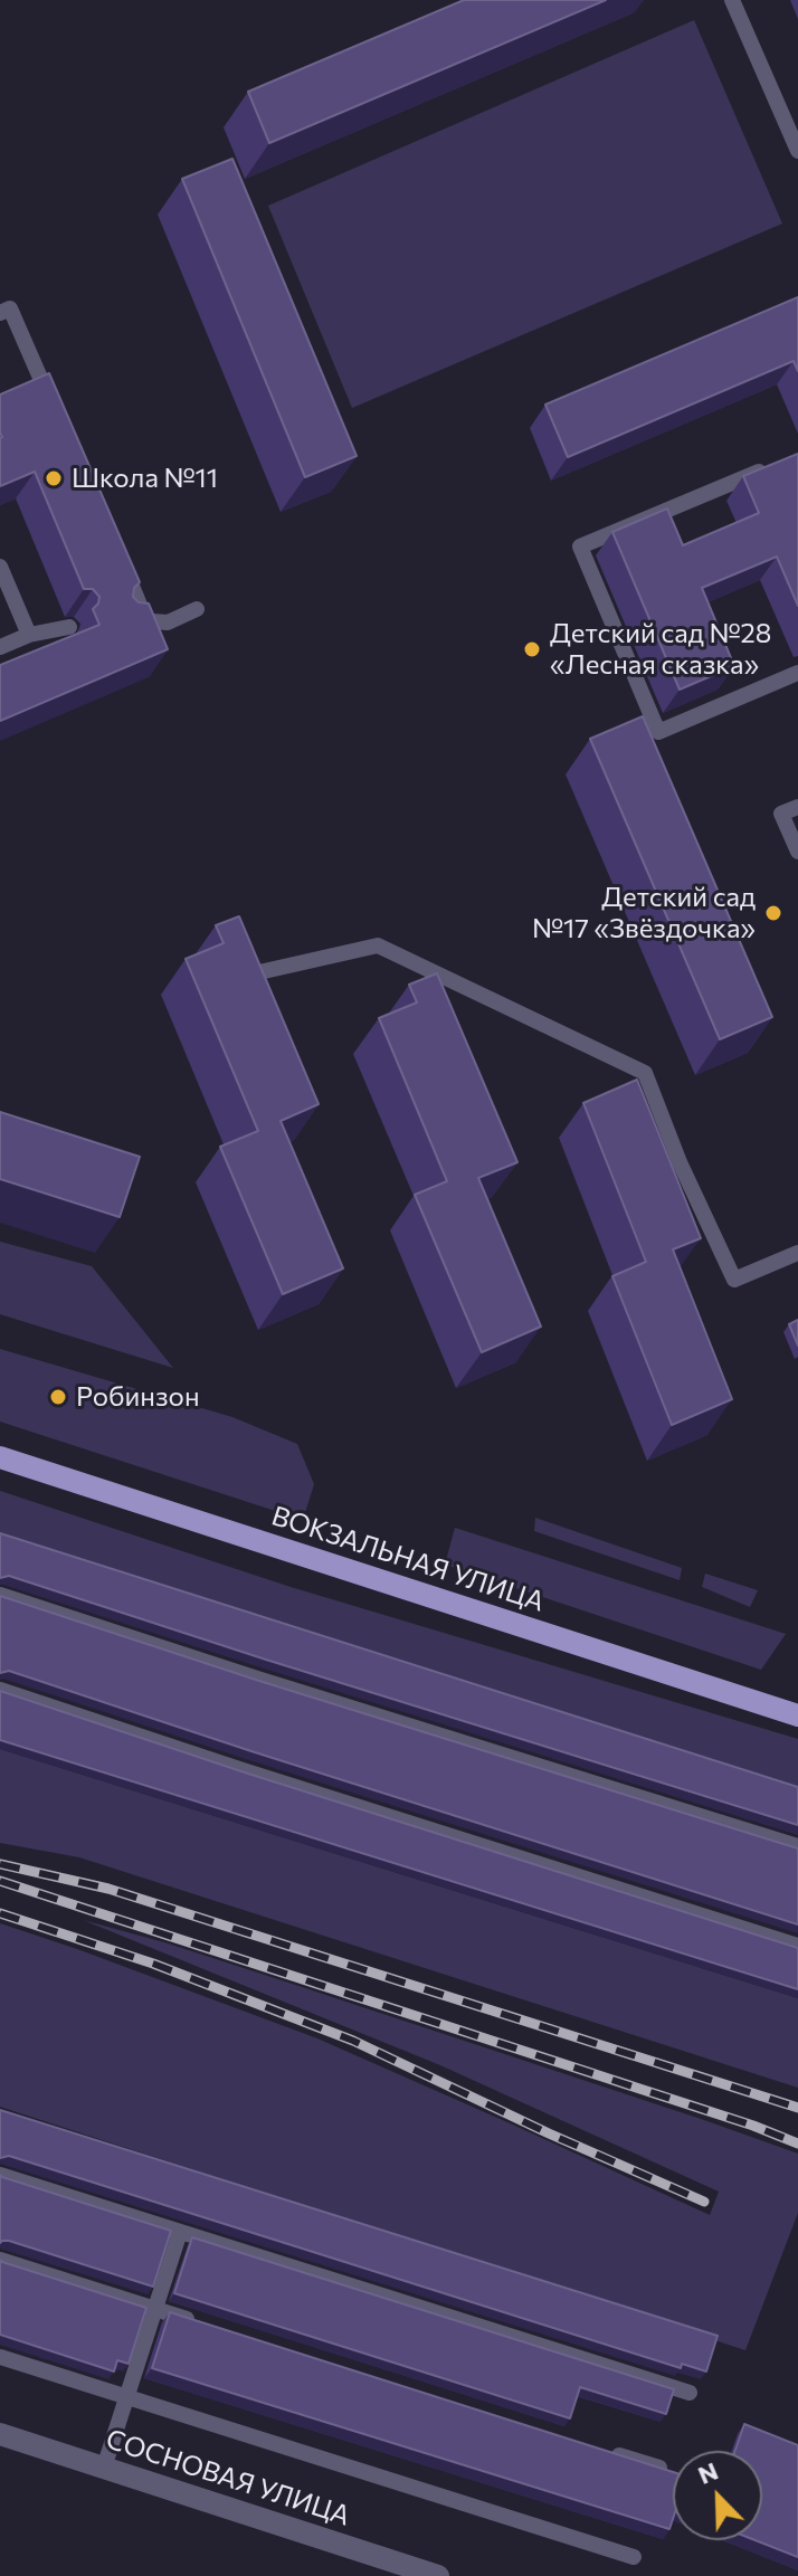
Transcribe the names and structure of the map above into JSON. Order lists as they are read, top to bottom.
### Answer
{
  "streets": {
    "main road": ["ВОКЗАЛЬНАЯ УЛИЦА"],
    "street": ["СОСНОВАЯ УЛИЦА"]
  },
  "places": [
    "Школа №11",
    "Детский сад №28 «Лесная сказка»",
    "Детский сад №17 «Звёздочка»",
    "Робинзон"
  ],
  "north": "top left"
}
